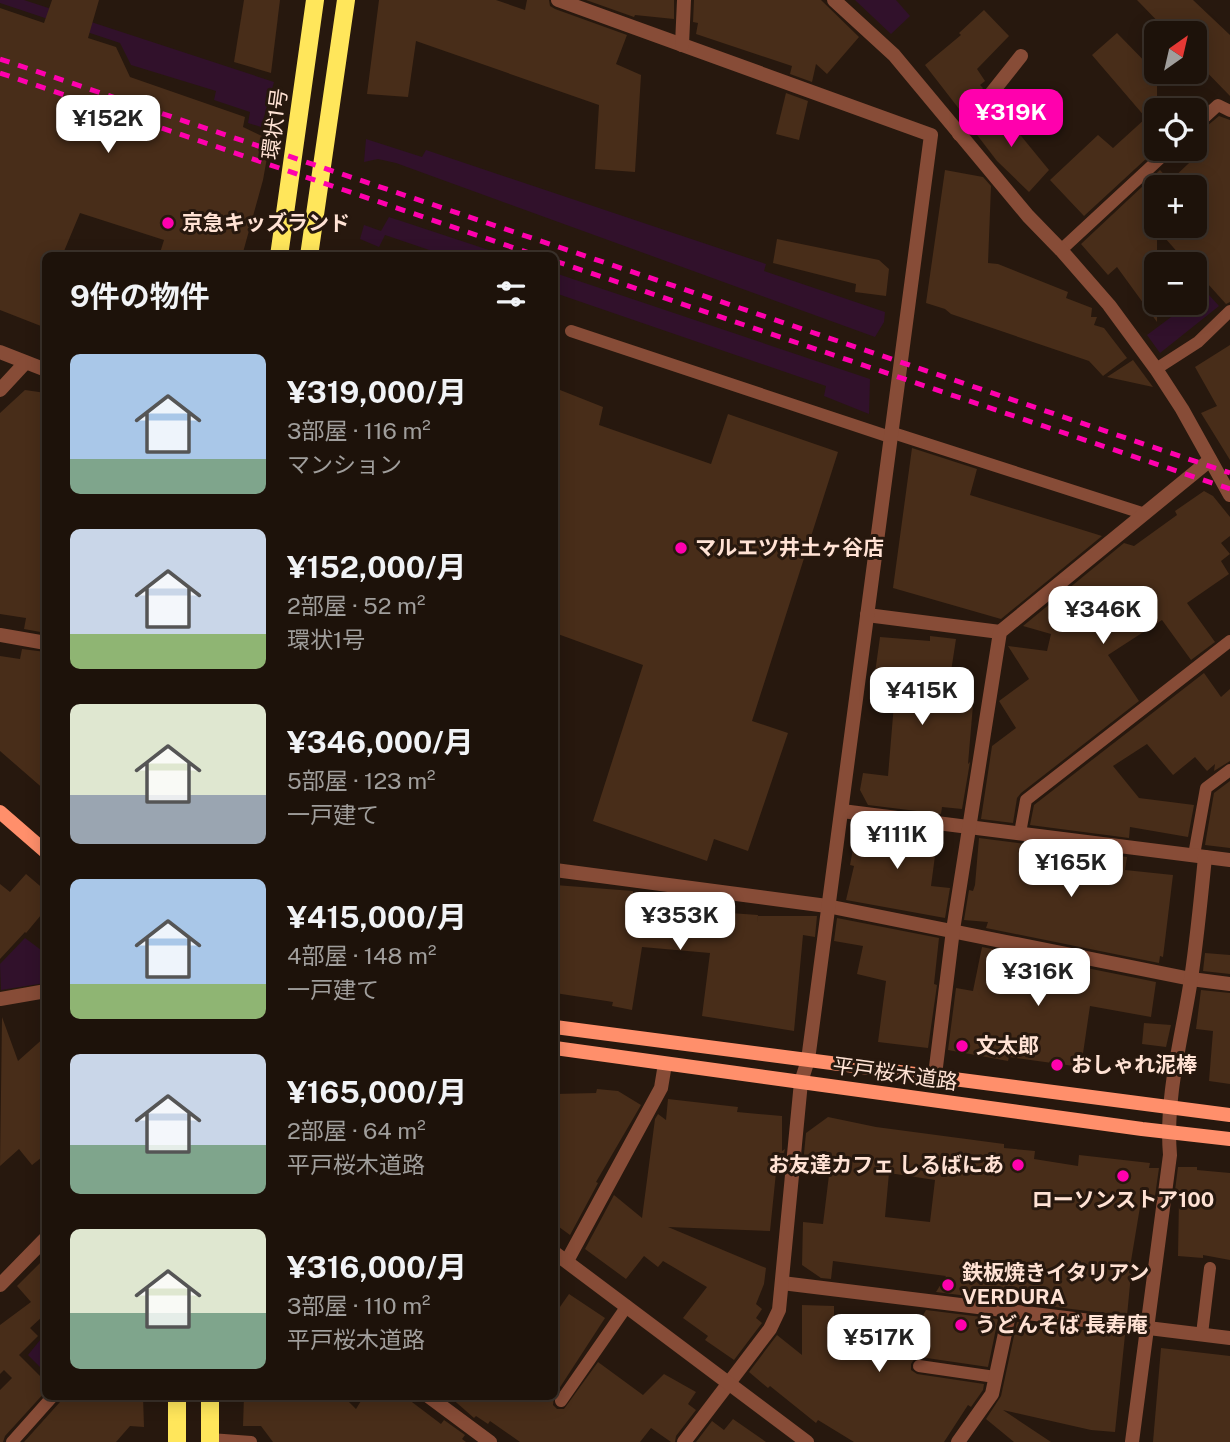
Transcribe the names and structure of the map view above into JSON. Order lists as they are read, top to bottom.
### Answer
{
  "streets": {
    "main road": ["環状1号", "平戸桜木道路"]
  },
  "places": [
    "京急キッズランド",
    "マルエツ井土ヶ谷店",
    "文太郎",
    "おしゃれ泥棒",
    "お友達カフェ しるばにあ",
    "ローソンストア100",
    "鉄板焼きイタリアン VERDURA",
    "うどんそば 長寿庵"
  ],
  "north": "top right",
  "page": {
    "map_buttons": ["+", "−"],
    "price": [
      "¥319K",
      "¥152K",
      "¥346K",
      "¥415K",
      "¥111K",
      "¥165K",
      "¥353K",
      "¥316K",
      "¥517K"
    ],
    "heading": "9件の物件",
    "list": [
      {
        "name": "¥319,000/月",
        "note": "3部屋 · 116 m² · マンション"
      },
      {
        "name": "¥152,000/月",
        "note": "2部屋 · 52 m² · 環状1号"
      },
      {
        "name": "¥346,000/月",
        "note": "5部屋 · 123 m² · 一戸建て"
      },
      {
        "name": "¥415,000/月",
        "note": "4部屋 · 148 m² · 一戸建て"
      },
      {
        "name": "¥165,000/月",
        "note": "2部屋 · 64 m² · 平戸桜木道路"
      },
      {
        "name": "¥316,000/月",
        "note": "3部屋 · 110 m² · 平戸桜木道路"
      }
    ]
  }
}
